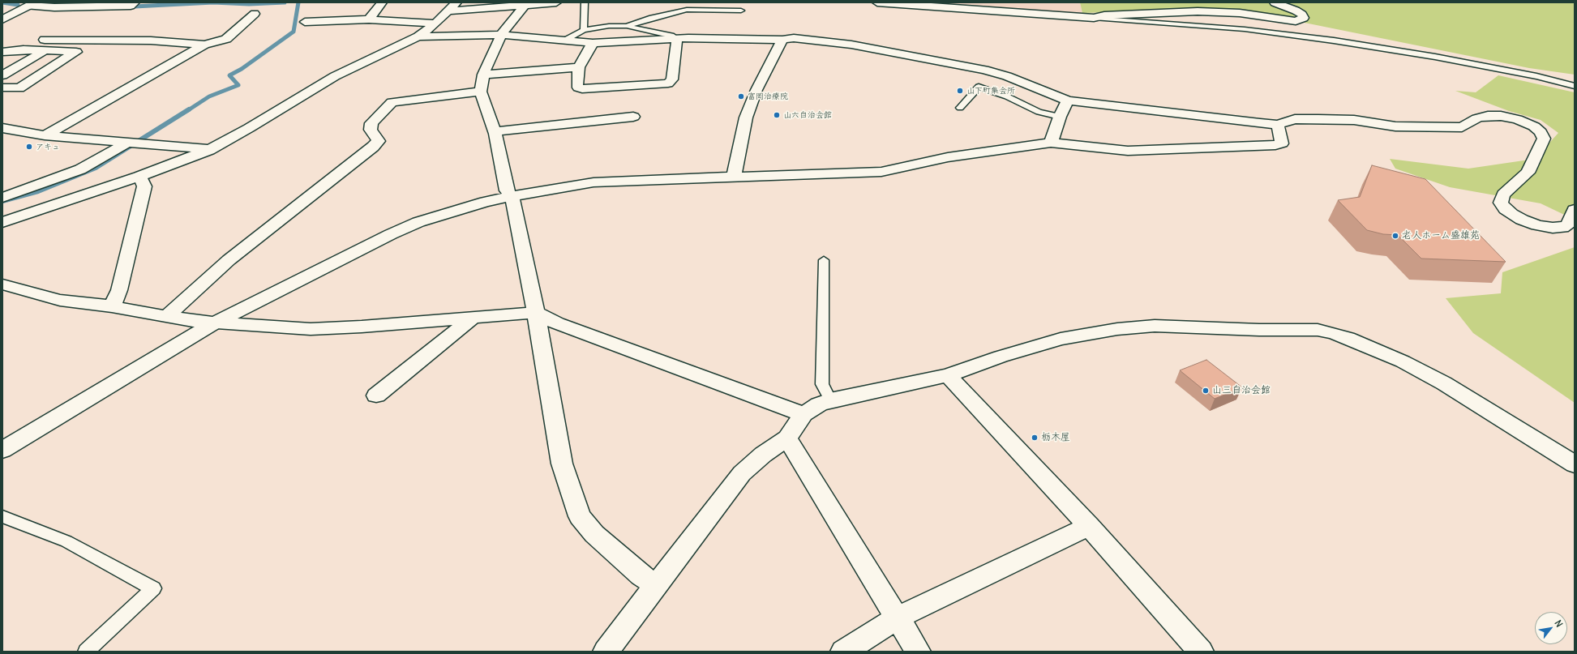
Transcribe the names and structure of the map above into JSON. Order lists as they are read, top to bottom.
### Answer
{
  "places": [
    "山下町集会所",
    "富岡治療院",
    "山六自治会館",
    "アキュ",
    "老人ホーム盛雄苑",
    "山三自治会館",
    "栃木屋"
  ],
  "north": "top right"
}
